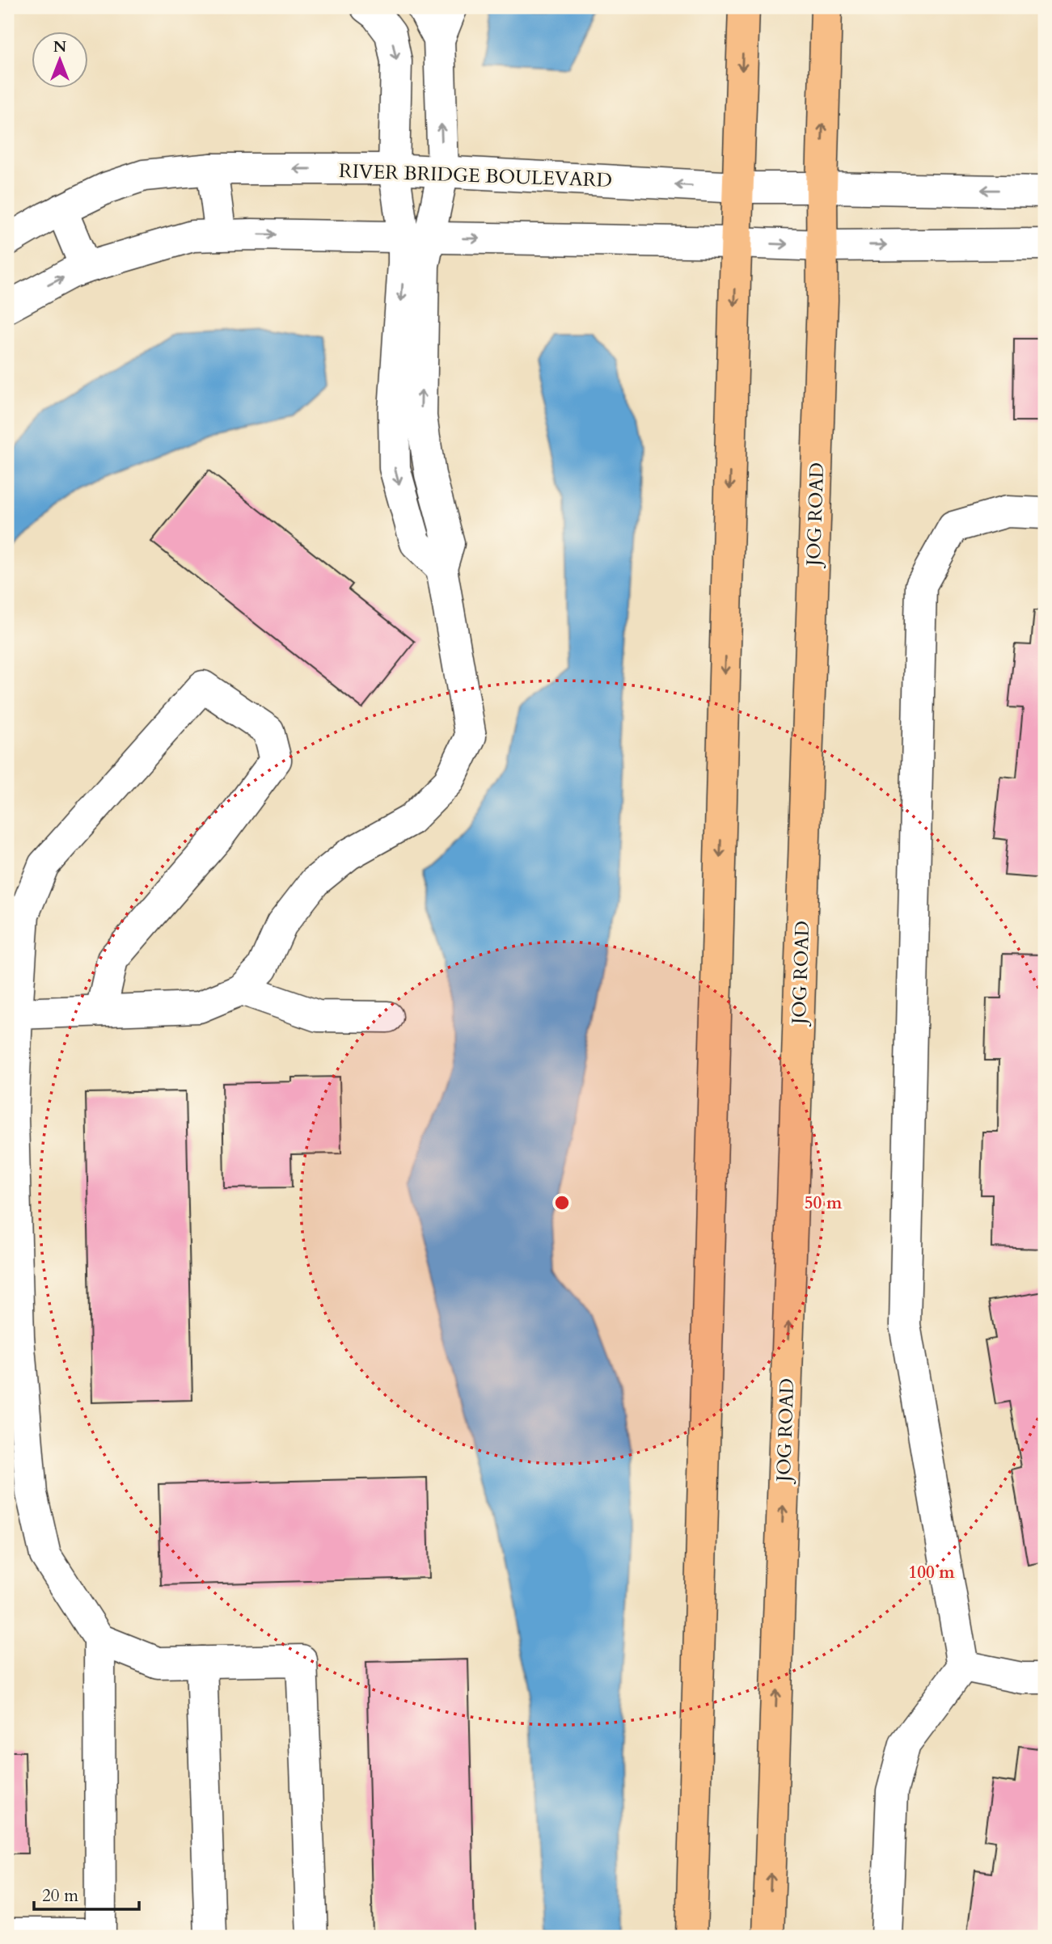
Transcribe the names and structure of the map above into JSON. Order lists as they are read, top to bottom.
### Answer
{
  "streets": {
    "main road": ["JOG ROAD"],
    "street": ["RIVER BRIDGE BOULEVARD"]
  },
  "crossings": [
    ["RIVER BRIDGE BOULEVARD", "JOG ROAD"]
  ],
  "scale_bar": "20 m",
  "north": "top",
  "rings": ["50 m", "100 m"]
}
